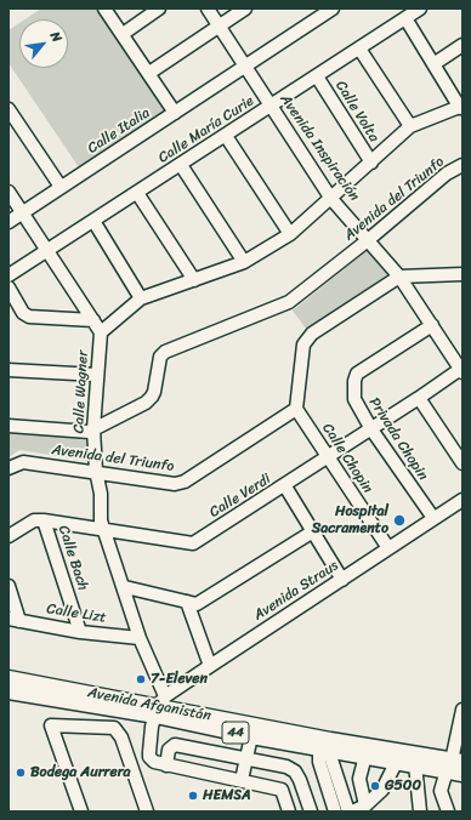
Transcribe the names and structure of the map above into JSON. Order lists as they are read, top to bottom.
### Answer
{
  "streets": {
    "main road": ["Avenida Afganistán", "44"],
    "street": [
      "Calle Volta",
      "Calle María Curie",
      "Calle Italia",
      "Avenida Inspiración",
      "Avenida del Triunfo",
      "Calle Wagner",
      "Privada Chopin",
      "Calle Chopin",
      "Calle Verdi",
      "Calle Bach",
      "Avenida Straus",
      "Calle Lizt"
    ]
  },
  "crossings": [
    ["Calle Volta", "Calle María Curie"],
    ["Calle María Curie", "Avenida Inspiración"],
    ["Calle María Curie", "Calle Wagner"],
    ["Calle Italia", "Avenida Inspiración"],
    ["Calle Italia", "Calle Wagner"],
    ["Avenida Inspiración", "Avenida del Triunfo"],
    ["Avenida Inspiración", "Privada Chopin"],
    ["Avenida Inspiración", "Calle Verdi"],
    ["Avenida del Triunfo", "Calle Wagner"],
    ["Avenida del Triunfo", "Calle Chopin"],
    ["Calle Wagner", "Calle Verdi"],
    ["Calle Wagner", "Avenida Straus"],
    ["Calle Wagner", "Calle Lizt"],
    ["Calle Wagner", "Avenida Afganistán"],
    ["Privada Chopin", "Calle Verdi"],
    ["Privada Chopin", "Avenida Straus"],
    ["Calle Chopin", "Calle Verdi"],
    ["Calle Chopin", "Avenida Straus"],
    ["Calle Verdi", "Calle Bach"],
    ["Calle Bach", "Calle Lizt"],
    ["Avenida Straus", "Avenida Afganistán"]
  ],
  "places": [
    "Hospital Sacramento",
    "7-Eleven",
    "Bodega Aurrera",
    "G500",
    "HEMSA"
  ],
  "north": "top right"
}
